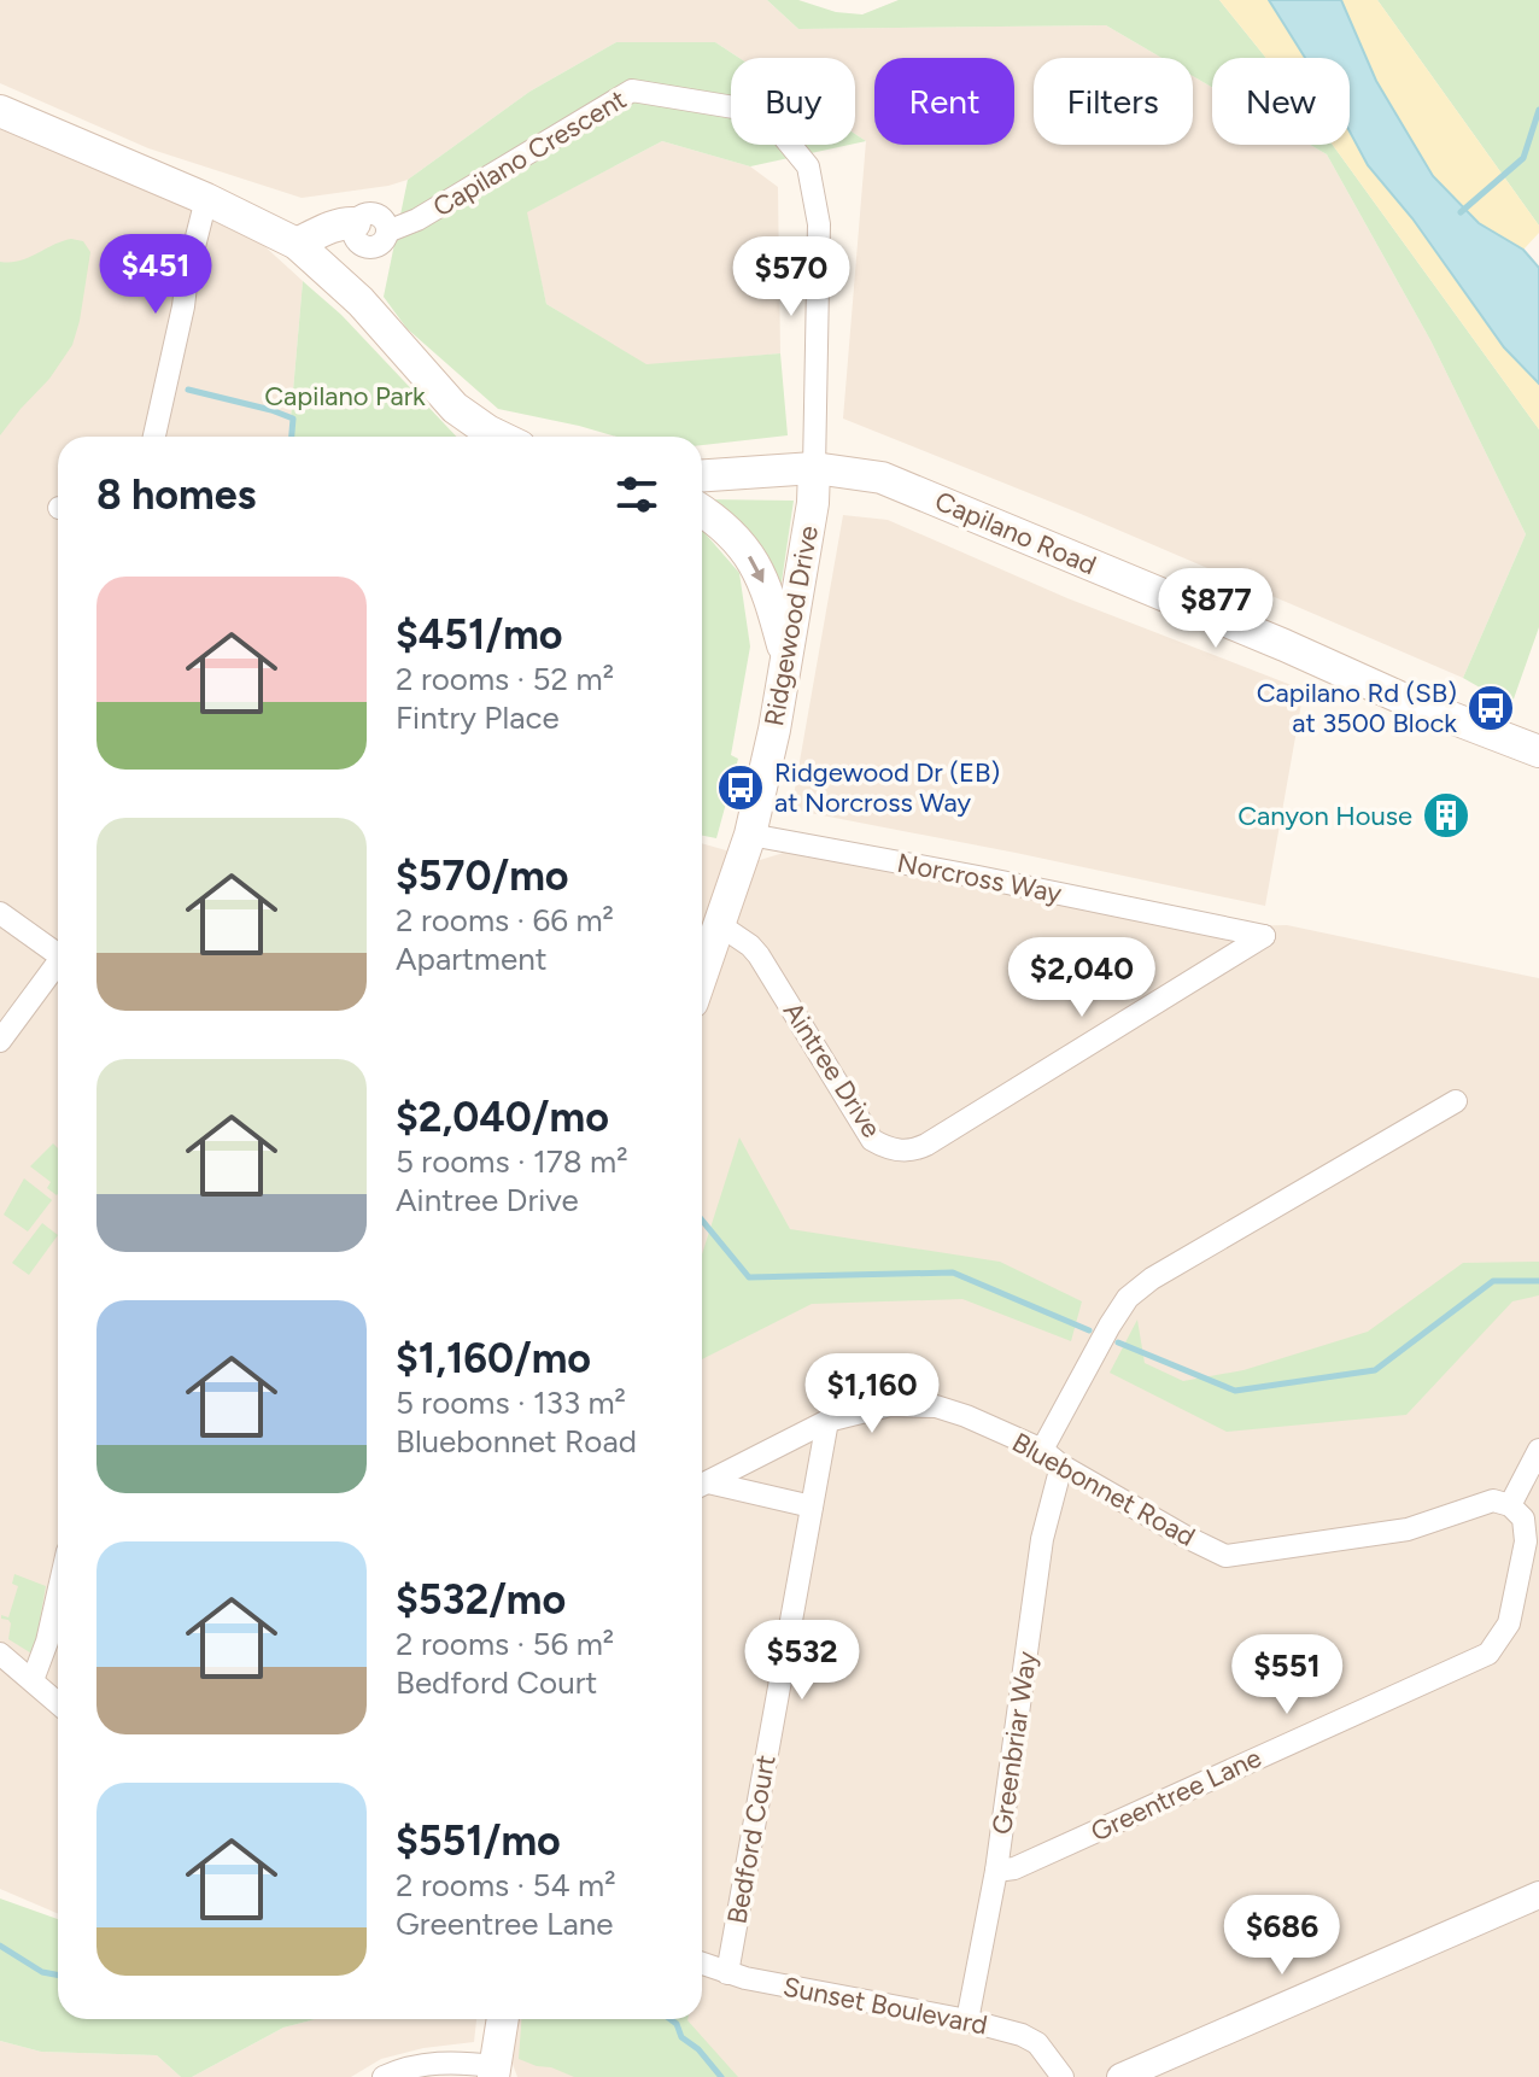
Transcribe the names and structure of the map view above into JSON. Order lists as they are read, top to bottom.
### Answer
{
  "streets": {
    "main road": ["Capilano Road", "Ridgewood Drive"],
    "street": [
      "Capilano Crescent",
      "Norcross Way",
      "Aintree Drive",
      "Bluebonnet Road",
      "Greenbriar Way",
      "Greentree Lane",
      "Bedford Court",
      "Sunset Boulevard"
    ]
  },
  "crossings": [
    ["Capilano Crescent", "Capilano Road"],
    ["Capilano Crescent", "Ridgewood Drive"],
    ["Capilano Road", "Ridgewood Drive"],
    ["Ridgewood Drive", "Norcross Way"],
    ["Ridgewood Drive", "Aintree Drive"],
    ["Norcross Way", "Aintree Drive"],
    ["Bluebonnet Road", "Greenbriar Way"],
    ["Bluebonnet Road", "Greentree Lane"],
    ["Bluebonnet Road", "Bedford Court"],
    ["Greenbriar Way", "Greentree Lane"],
    ["Greenbriar Way", "Sunset Boulevard"],
    ["Bedford Court", "Sunset Boulevard"]
  ],
  "parks": ["Capilano Park"],
  "places": {
    "bus stop": ["Capilano Rd (SB) at 3500 Block", "Ridgewood Dr (EB) at Norcross Way"],
    "building": ["Canyon House"]
  },
  "page": {
    "chip": [
      "Buy",
      "Rent",
      "Filters",
      "New"
    ],
    "price": [
      "$451",
      "$570",
      "$877",
      "$2,040",
      "$1,160",
      "$532",
      "$551",
      "$686"
    ],
    "heading": "8 homes",
    "list": [
      {
        "name": "$451/mo",
        "note": "2 rooms · 52 m² · Fintry Place"
      },
      {
        "name": "$570/mo",
        "note": "2 rooms · 66 m² · Apartment"
      },
      {
        "name": "$2,040/mo",
        "note": "5 rooms · 178 m² · Aintree Drive"
      },
      {
        "name": "$1,160/mo",
        "note": "5 rooms · 133 m² · Bluebonnet Road"
      },
      {
        "name": "$532/mo",
        "note": "2 rooms · 56 m² · Bedford Court"
      },
      {
        "name": "$551/mo",
        "note": "2 rooms · 54 m² · Greentree Lane"
      }
    ]
  }
}
